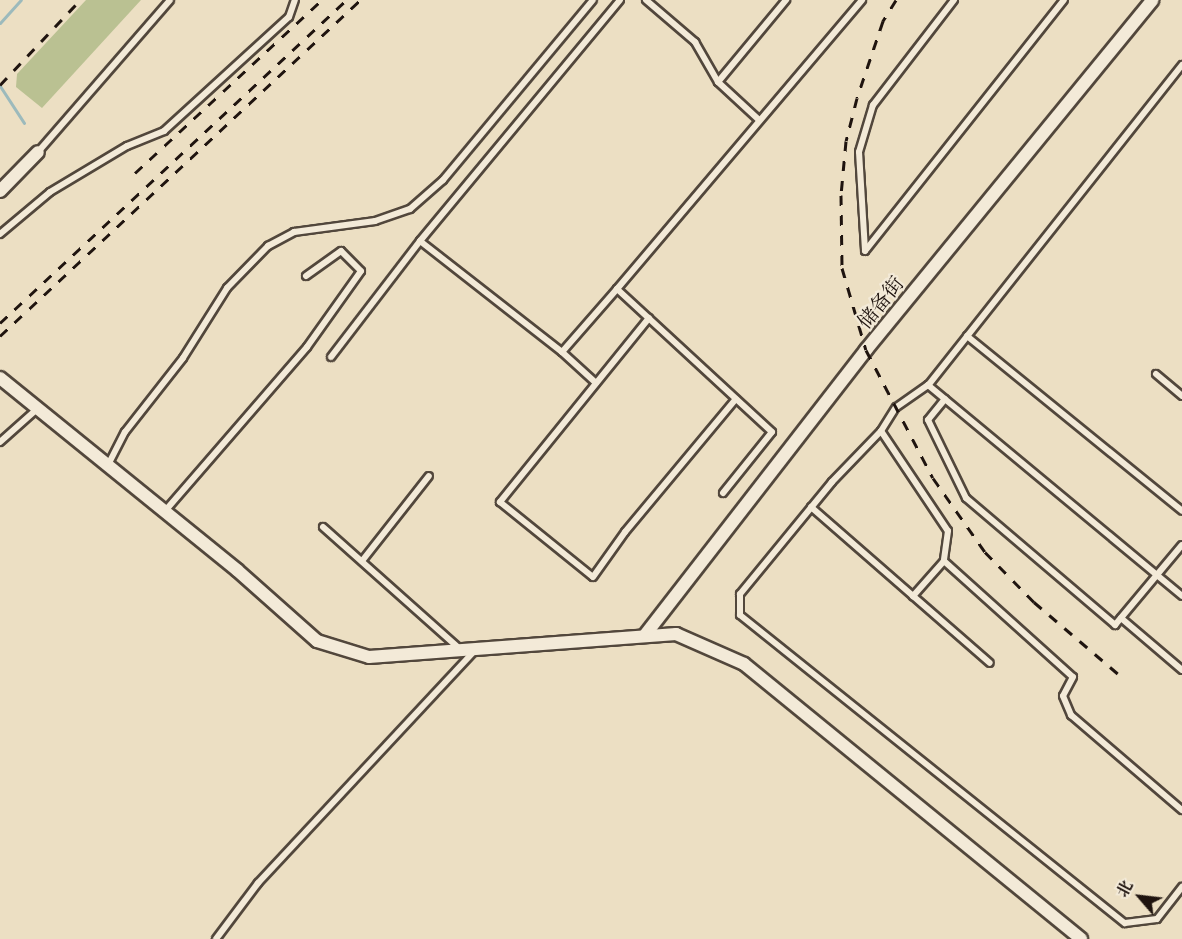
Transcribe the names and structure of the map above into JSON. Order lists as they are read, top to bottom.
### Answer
{
  "streets": {
    "street": ["储备街"]
  },
  "north": "top left"
}
